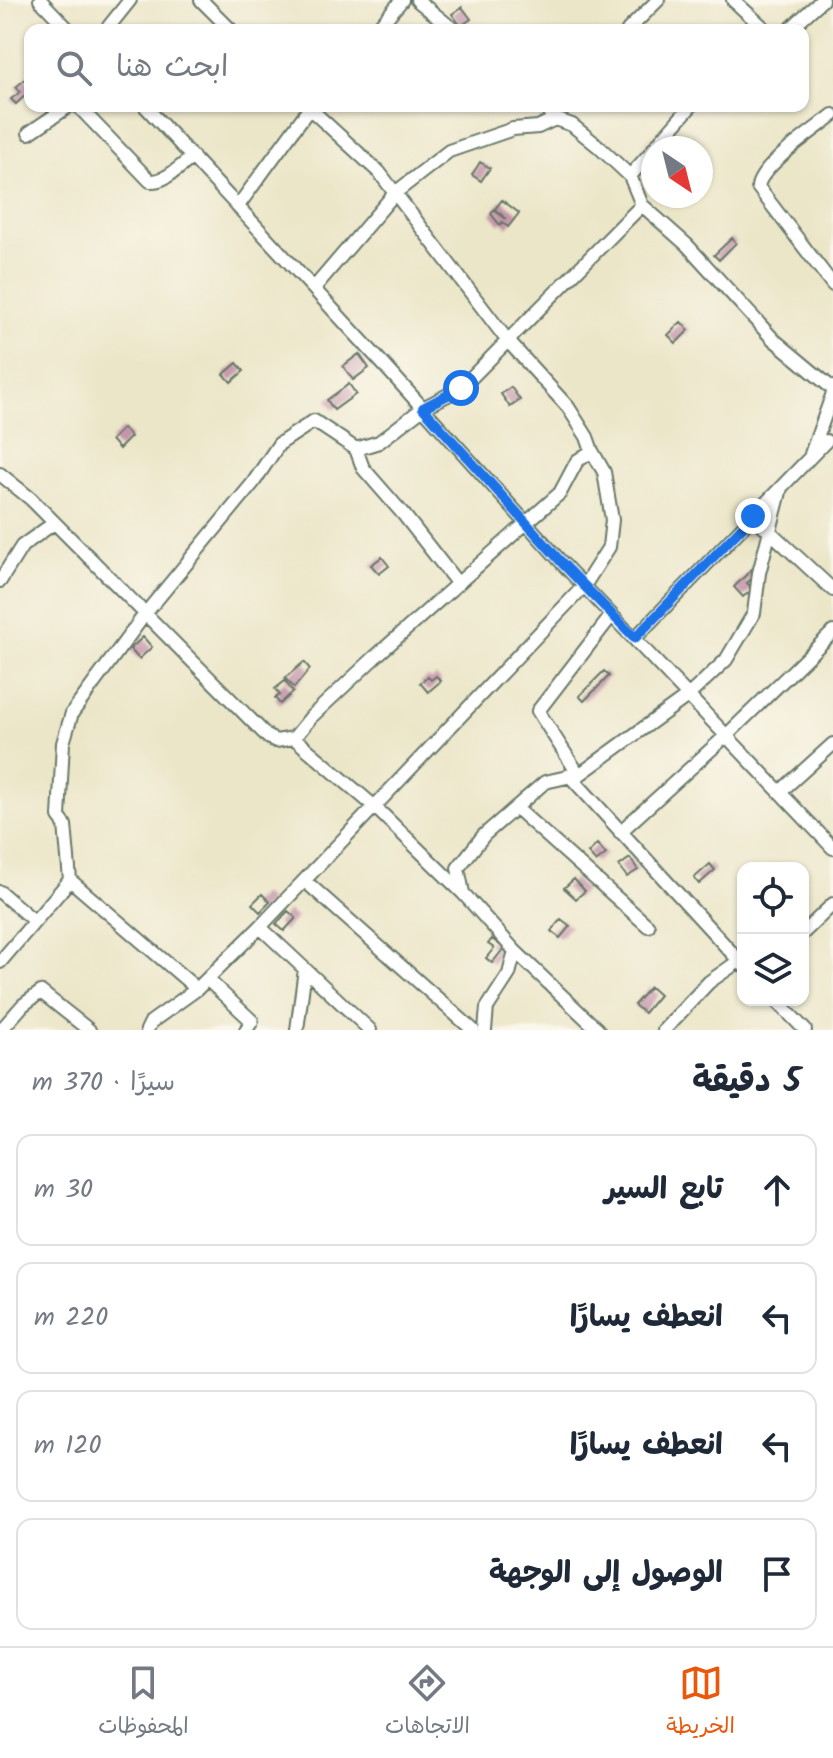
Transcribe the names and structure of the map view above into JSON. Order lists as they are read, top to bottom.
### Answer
{
  "north": "bottom right",
  "page": {
    "search": "ابحث هنا",
    "heading": ["5 دقيقة", "سيرًا · 370 m"],
    "list": [
      ["تابع السير", "30 m"],
      ["انعطف يسارًا", "220 m"],
      ["انعطف يسارًا", "120 m"],
      "الوصول إلى الوجهة"
    ],
    "nav": ["الخريطة", "الاتجاهات", "المحفوظات"]
  }
}
